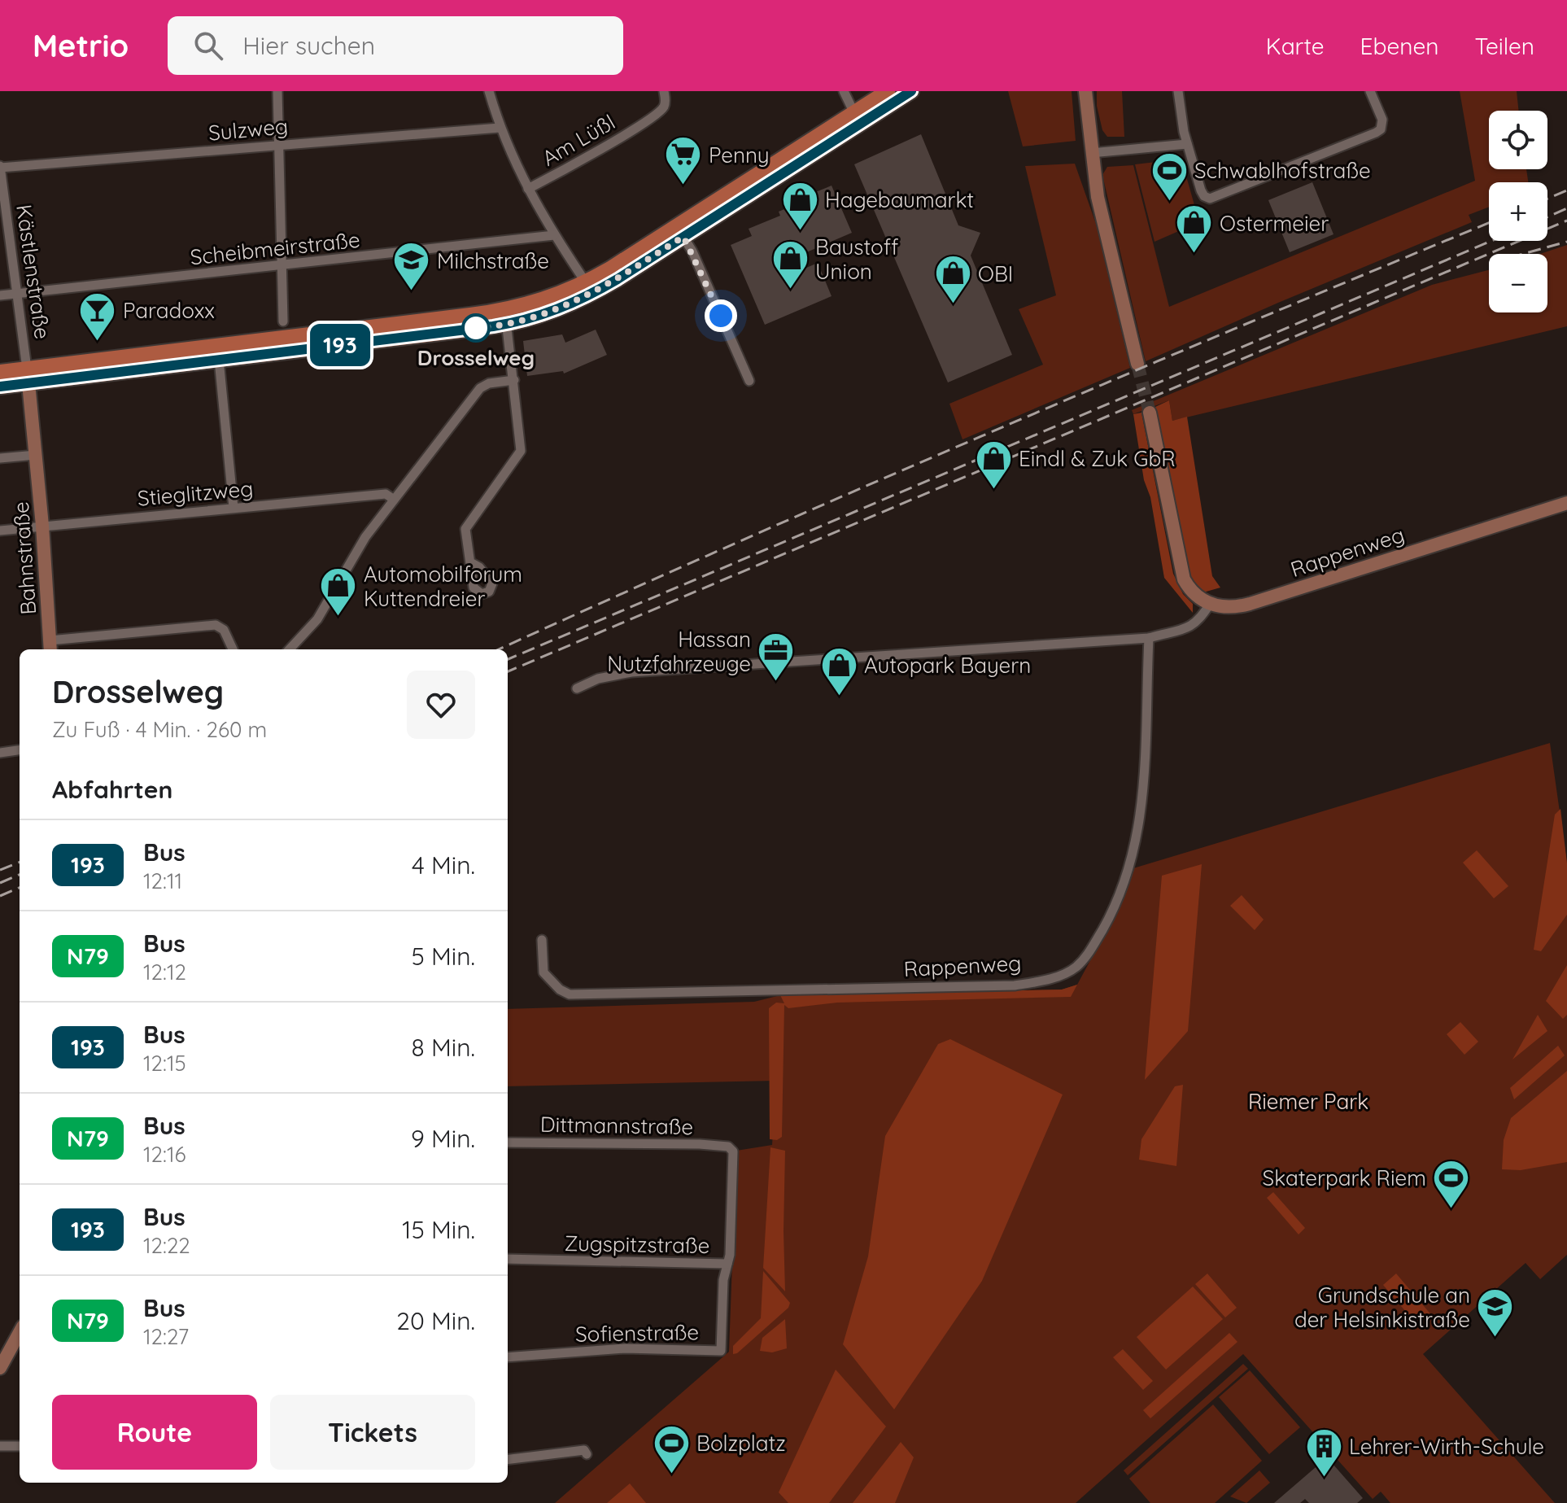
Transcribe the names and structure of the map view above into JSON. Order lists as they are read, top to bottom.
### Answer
{
  "streets": {
    "street": [
      "Sulzweg",
      "Am Lüßl",
      "Scheibmeirstraße",
      "Kästlenstraße",
      "Stieglitzweg",
      "Rappenweg",
      "Bahnstraße",
      "Dittmannstraße",
      "Zugspitzstraße",
      "Sofienstraße"
    ]
  },
  "crossings": [
    ["Sulzweg", "Kästlenstraße"],
    ["Scheibmeirstraße", "Kästlenstraße"],
    ["Kästlenstraße", "Bahnstraße"],
    ["Stieglitzweg", "Bahnstraße"],
    ["Dittmannstraße", "Zugspitzstraße"],
    ["Zugspitzstraße", "Sofienstraße"]
  ],
  "parks": ["Riemer Park"],
  "places": {
    "supermarket": ["Penny"],
    "sports": ["Schwablhofstraße", "Skaterpark Riem", "Bolzplatz"],
    "shop": [
      "Hagebaumarkt",
      "Ostermeier",
      "Baustoff Union",
      "OBI",
      "Eindl & Zuk GbR",
      "Automobilforum Kuttendreier",
      "Autopark Bayern"
    ],
    "school or university": ["Milchstraße", "Grundschule an der Helsinkistraße"],
    "other": ["Drosselweg"],
    "bar": ["Paradoxx"],
    "office": ["Hassan Nutzfahrzeuge"],
    "building": ["Lehrer-Wirth-Schule"]
  },
  "lines": ["bus line 193"],
  "page": {
    "header": "Metrio",
    "search": "Hier suchen",
    "nav": ["Karte", "Ebenen", "Teilen"],
    "on_map": "193",
    "map_buttons": ["+", "−"],
    "heading": [
      ["Drosselweg", "Zu Fuß · 4 Min. · 260 m"],
      "Abfahrten"
    ],
    "list": [
      {
        "mark": "193",
        "name": "Bus",
        "note": "12:11",
        "value": "4 Min."
      },
      {
        "mark": "N79",
        "name": "Bus",
        "note": "12:12",
        "value": "5 Min."
      },
      {
        "mark": "193",
        "name": "Bus",
        "note": "12:15",
        "value": "8 Min."
      },
      {
        "mark": "N79",
        "name": "Bus",
        "note": "12:16",
        "value": "9 Min."
      },
      {
        "mark": "193",
        "name": "Bus",
        "note": "12:22",
        "value": "15 Min."
      },
      {
        "mark": "N79",
        "name": "Bus",
        "note": "12:27",
        "value": "20 Min."
      }
    ],
    "buttons": ["Route", "Tickets"]
  }
}
